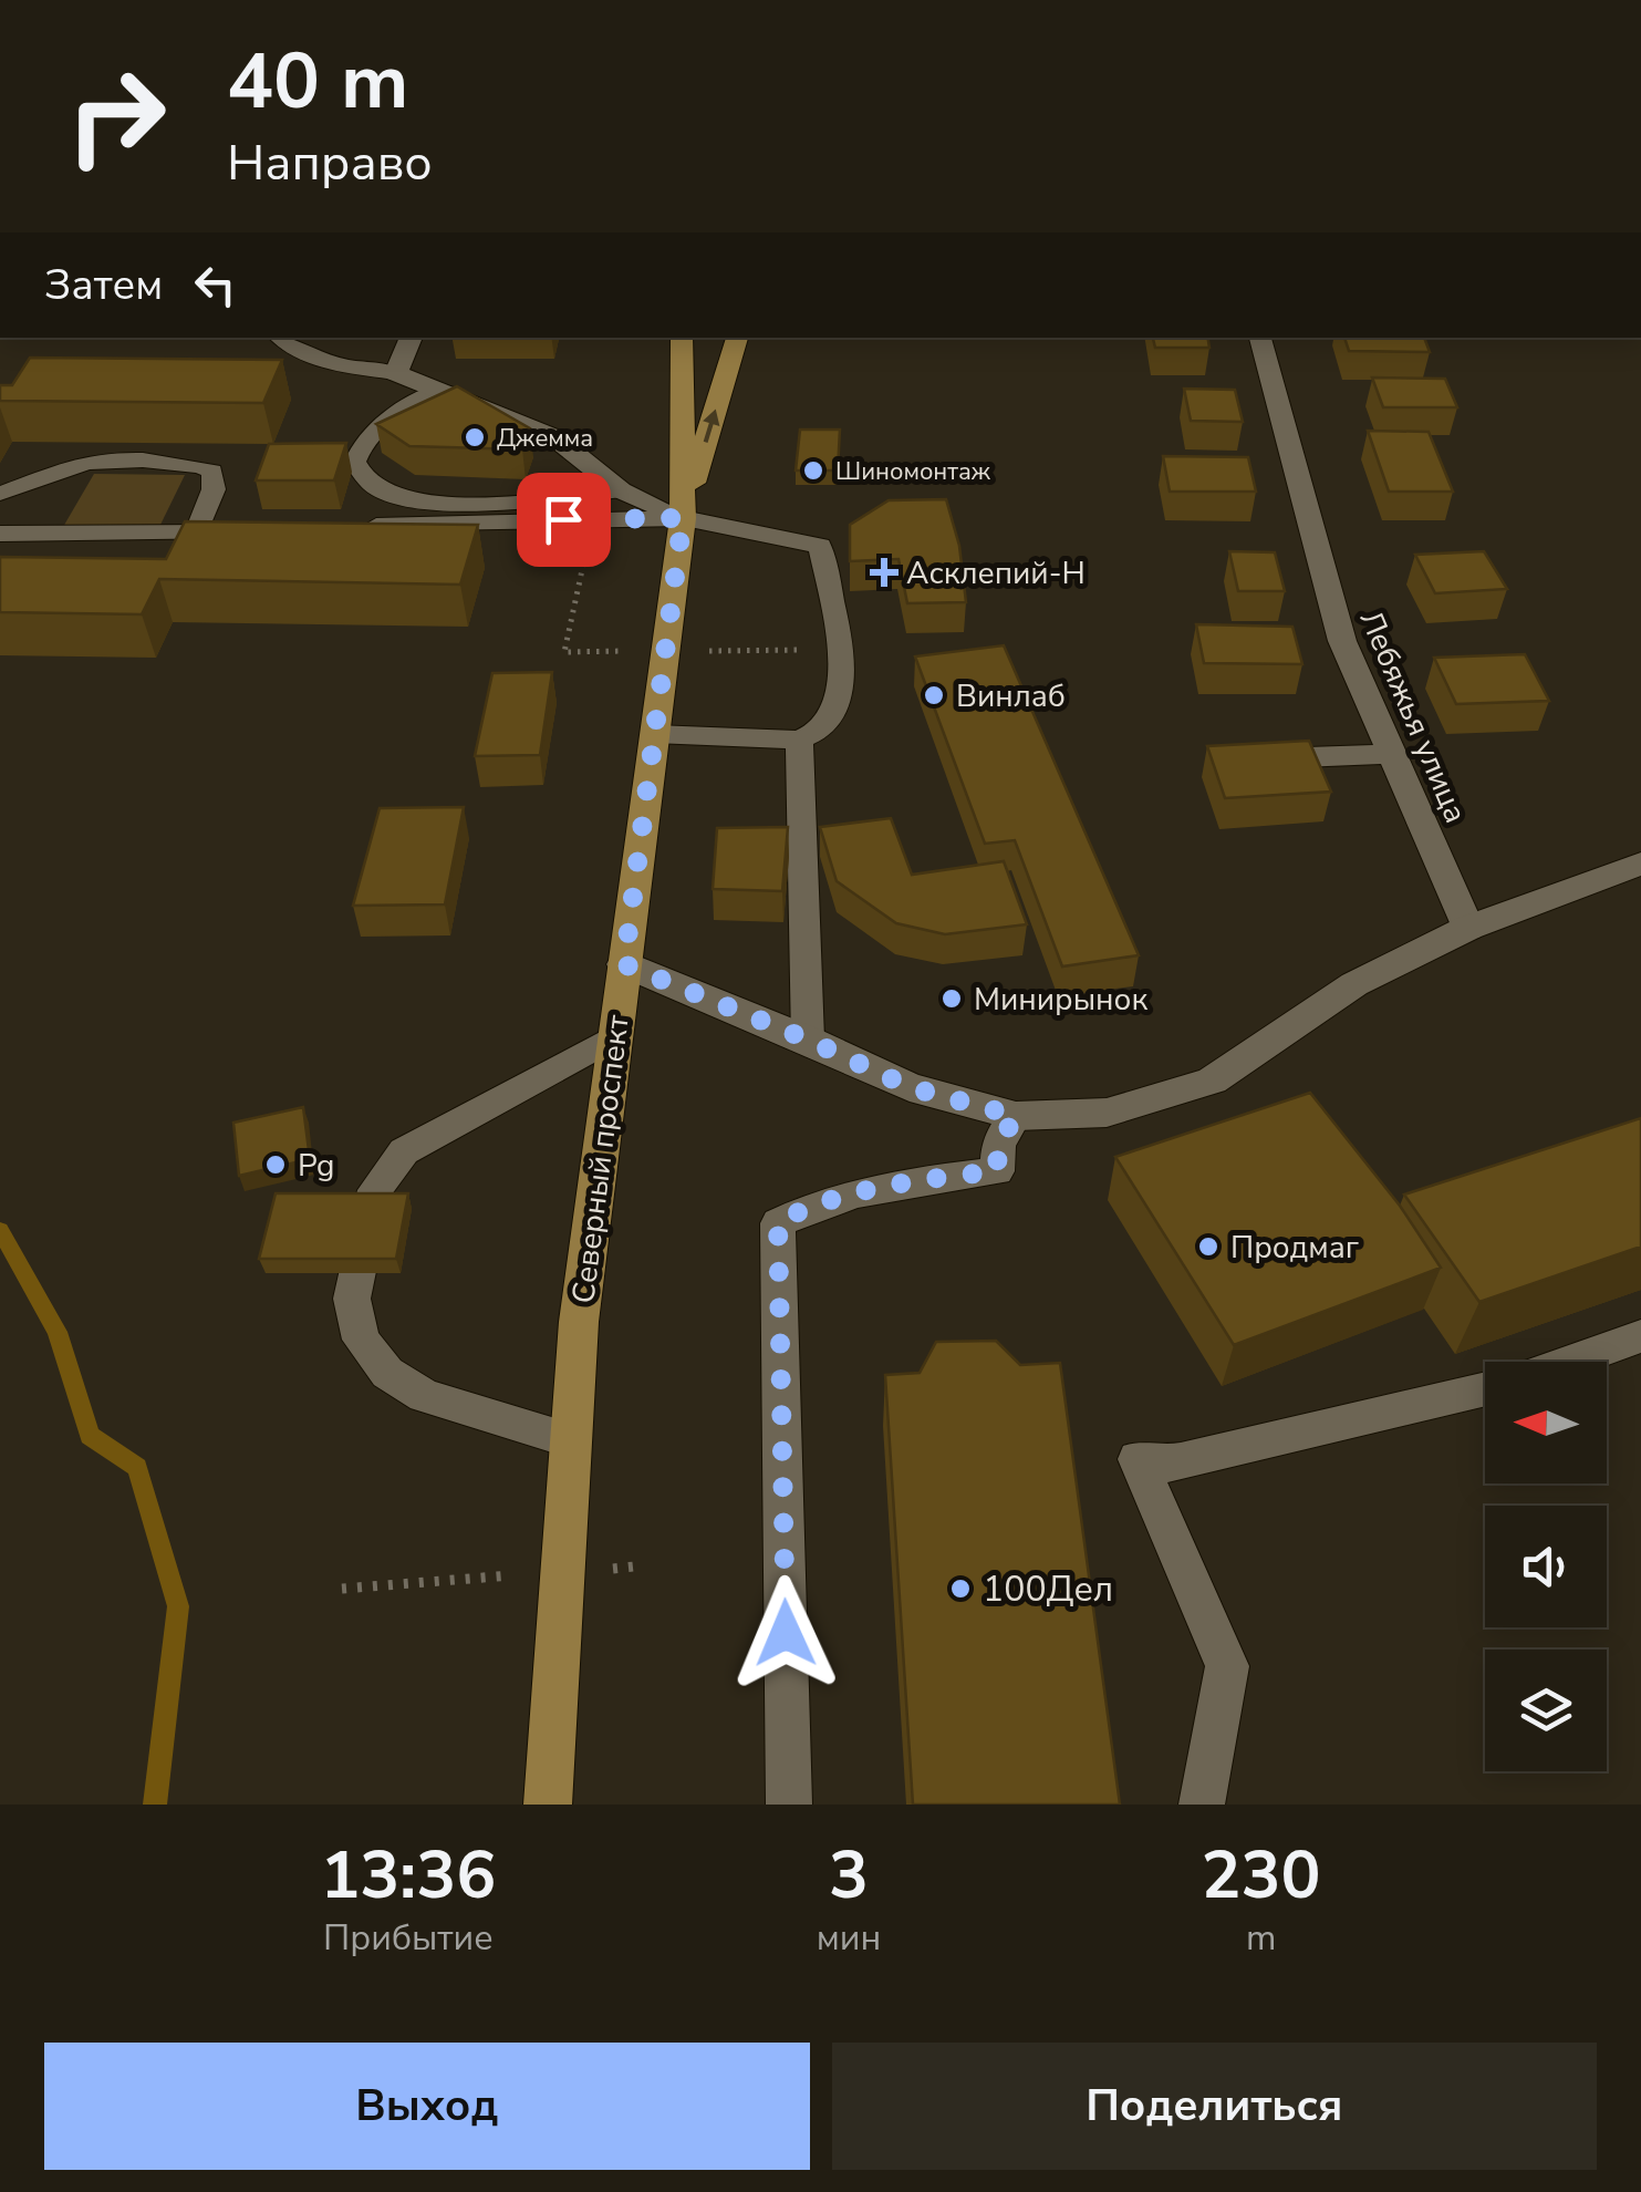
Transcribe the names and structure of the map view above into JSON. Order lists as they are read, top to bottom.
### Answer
{
  "streets": {
    "main road": ["Северный проспект"],
    "street": ["Лебяжья улица"]
  },
  "places": {
    "other": [
      "Джемма",
      "Шиномонтаж",
      "Винлаб",
      "Минирынок",
      "Pg",
      "Продмаг",
      "100Дел"
    ],
    "health": ["Асклепий-Н"]
  },
  "north": "left",
  "page": {
    "turn": ["40 m", "Направо"],
    "then": "Затем",
    "eta": [
      "13:36",
      "Прибытие",
      "3",
      "мин",
      "230",
      "m"
    ],
    "buttons": ["Выход", "Поделиться"]
  }
}
